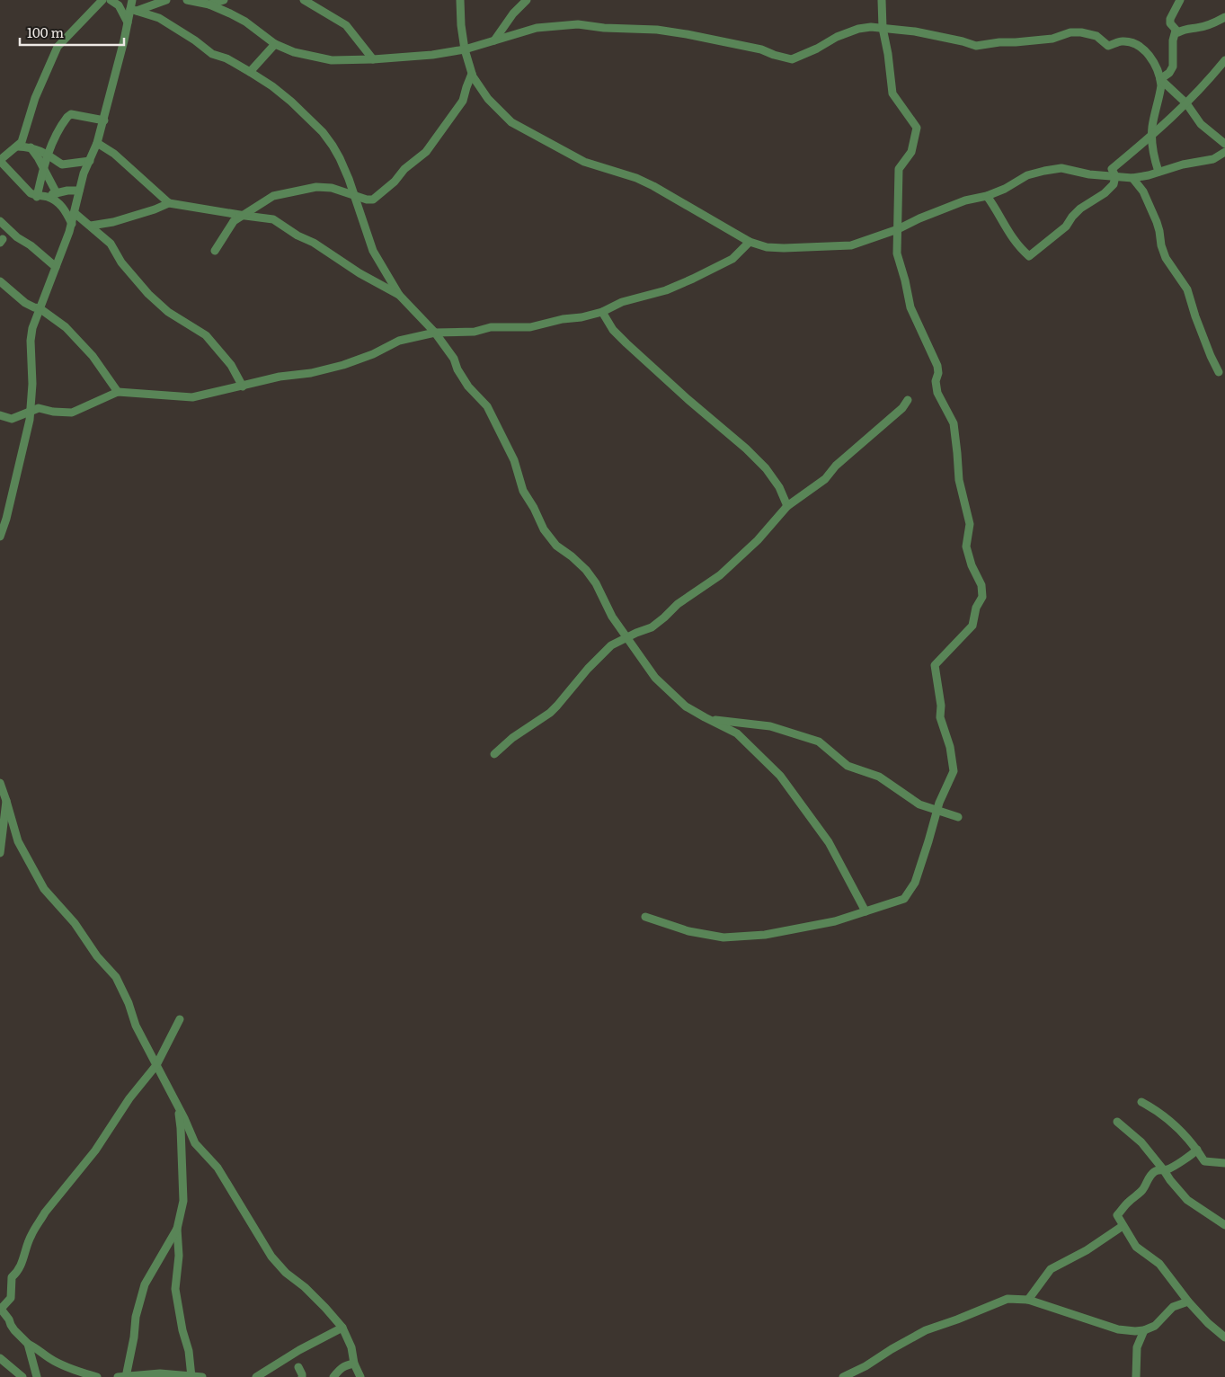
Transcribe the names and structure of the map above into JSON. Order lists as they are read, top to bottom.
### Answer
{
  "scale_bar": "100 m"
}
